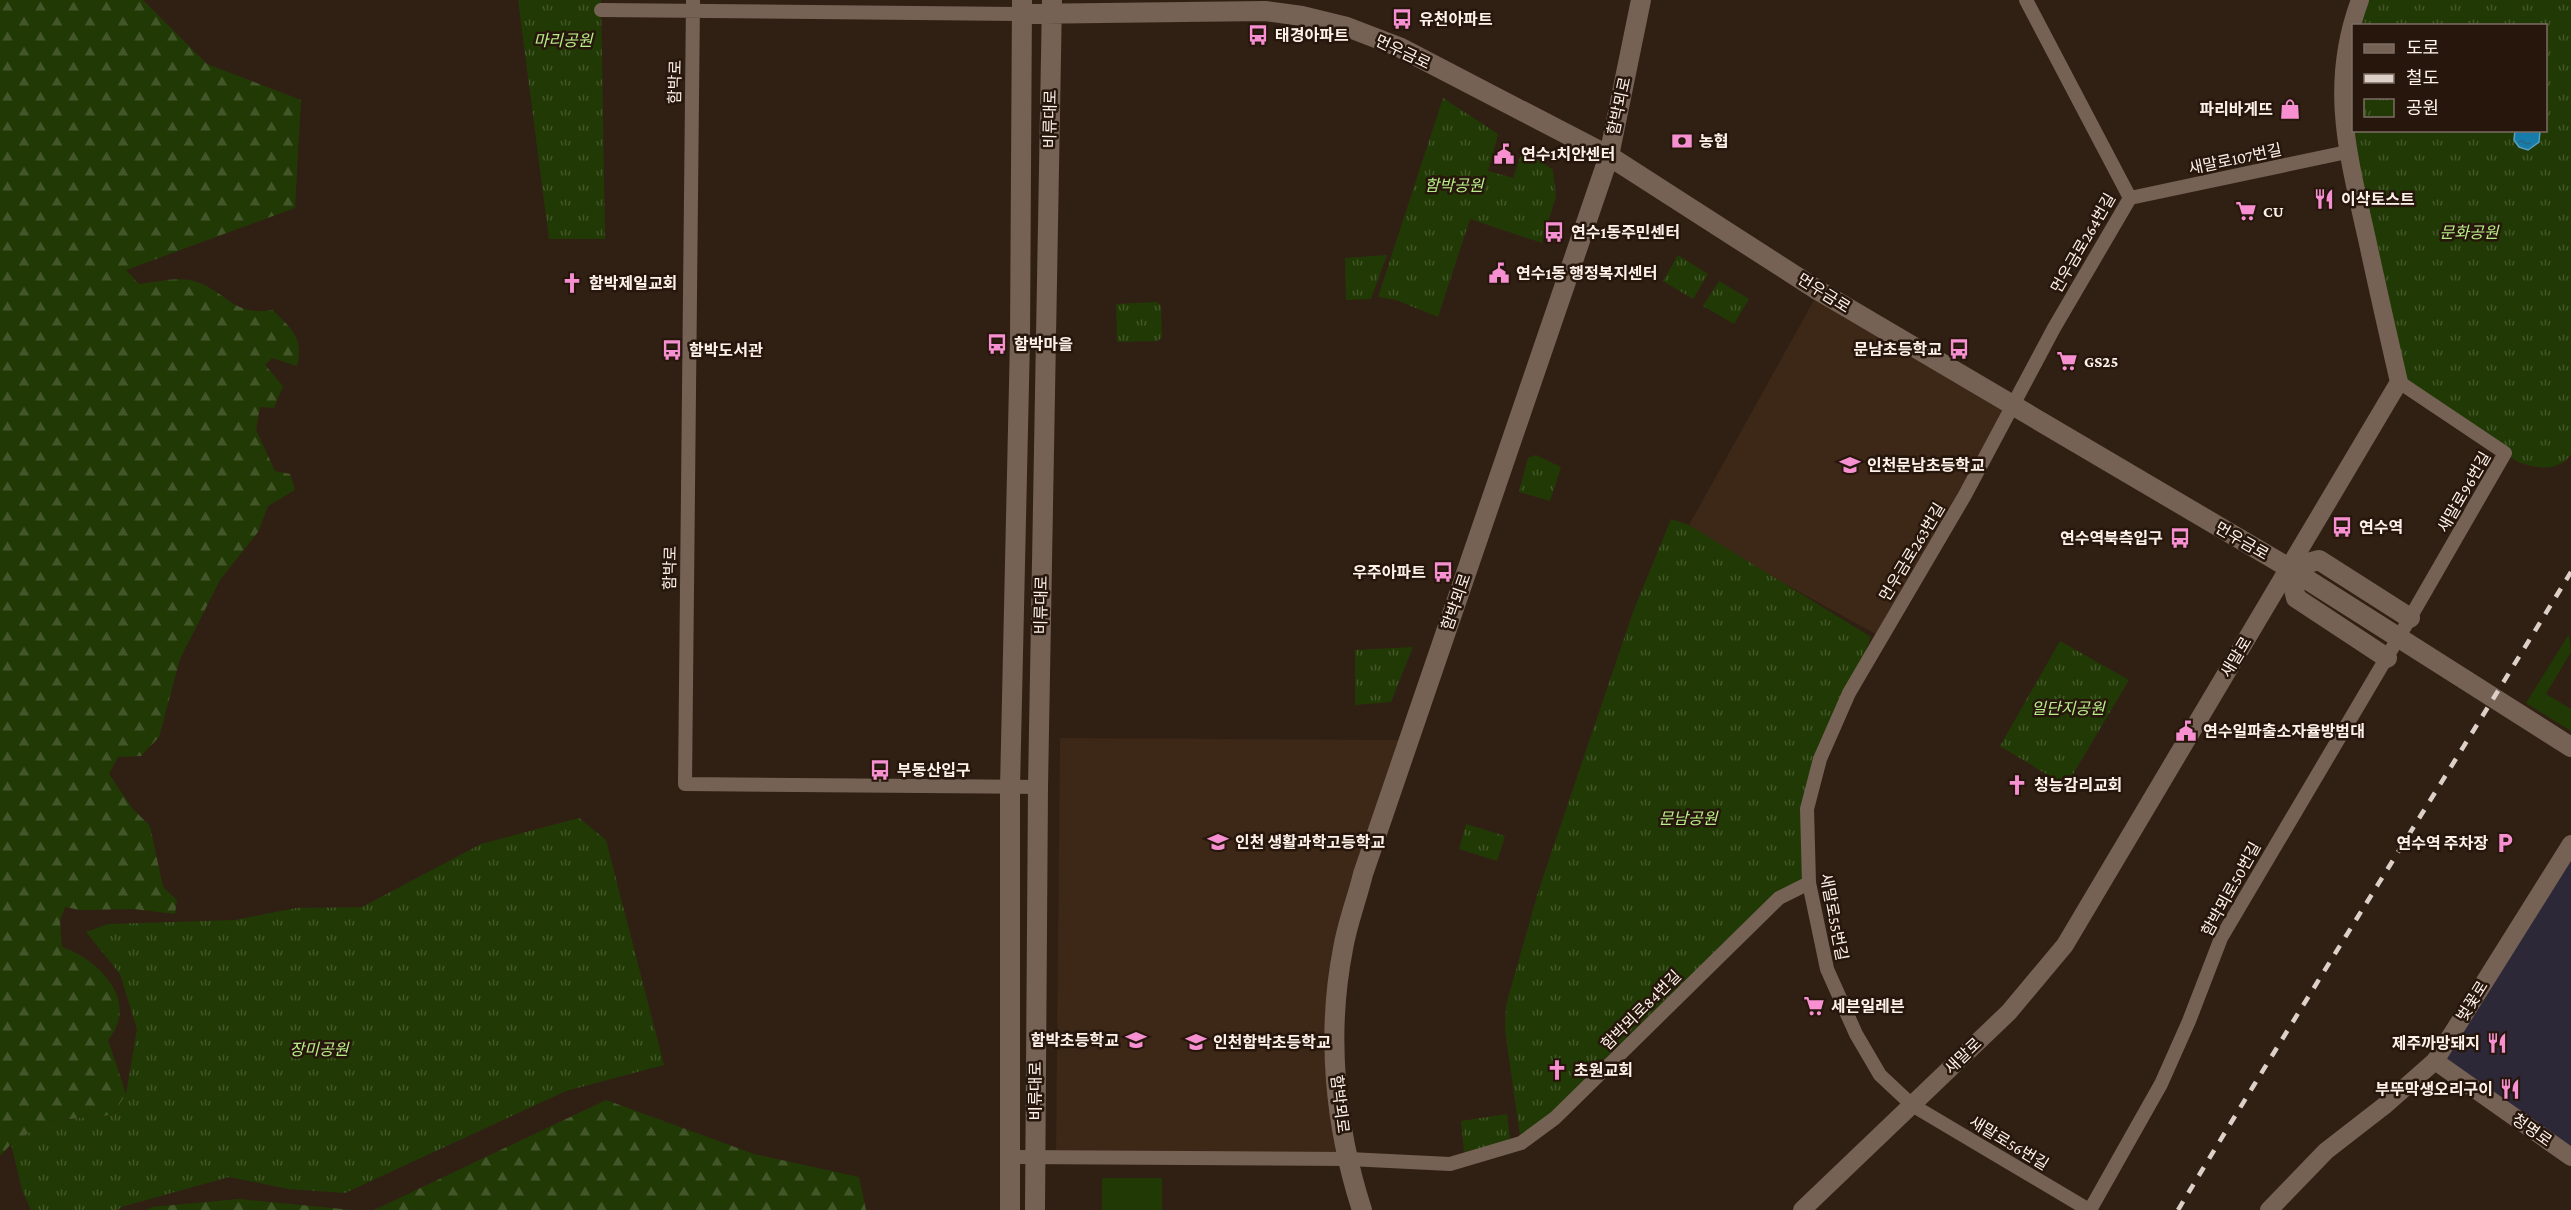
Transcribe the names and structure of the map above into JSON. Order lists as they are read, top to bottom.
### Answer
{
  "streets": {
    "main road": ["먼우금로", "함박뫼로", "비류대로"],
    "street": [
      "함박로",
      "새말로107번길",
      "먼우금로264번길",
      "새말로96번길",
      "먼우금로263번길",
      "새말로",
      "함박뫼로50번길",
      "새말로55번길",
      "벚꽃로",
      "함박뫼로84번길",
      "청명로",
      "새말로56번길"
    ]
  },
  "crossings": [
    ["먼우금로", "함박뫼로"],
    ["먼우금로", "비류대로"],
    ["먼우금로", "먼우금로264번길"],
    ["먼우금로", "먼우금로263번길"],
    ["먼우금로", "새말로"],
    ["함박로", "비류대로"],
    ["함박뫼로", "함박뫼로84번길"],
    ["비류대로", "함박뫼로84번길"],
    ["새말로107번길", "먼우금로264번길"],
    ["먼우금로264번길", "먼우금로263번길"],
    ["새말로96번길", "새말로"],
    ["새말로96번길", "함박뫼로50번길"],
    ["먼우금로263번길", "새말로55번길"],
    ["새말로", "새말로55번길"],
    ["새말로", "새말로56번길"],
    ["함박뫼로50번길", "새말로56번길"],
    ["새말로55번길", "함박뫼로84번길"],
    ["새말로55번길", "새말로56번길"],
    ["벚꽃로", "청명로"]
  ],
  "parks": [
    "마리공원",
    "함박공원",
    "문화공원",
    "일단지공원",
    "문남공원",
    "장미공원"
  ],
  "places": {
    "bus stop": [
      "유천아파트",
      "태경아파트",
      "연수1동주민센터",
      "함박마을",
      "문남초등학교",
      "함박도서관",
      "연수역",
      "연수역북측입구",
      "우주아파트",
      "부동산입구"
    ],
    "shop": ["파리바게뜨"],
    "bank": ["농협"],
    "public building": ["연수1치안센터", "연수1동 행정복지센터", "연수일파출소자율방범대"],
    "restaurant": ["이삭토스트", "제주까망돼지", "부뚜막생오리구이"],
    "supermarket": ["CU", "GS25", "세븐일레븐"],
    "church": ["함박제일교회", "청능감리교회", "초원교회"],
    "school or university": [
      "인천문남초등학교",
      "인천 생활과학고등학교",
      "함박초등학교",
      "인천함박초등학교"
    ],
    "parking": ["연수역 주차장"]
  },
  "legend": ["도로", "철도", "공원"]
}
